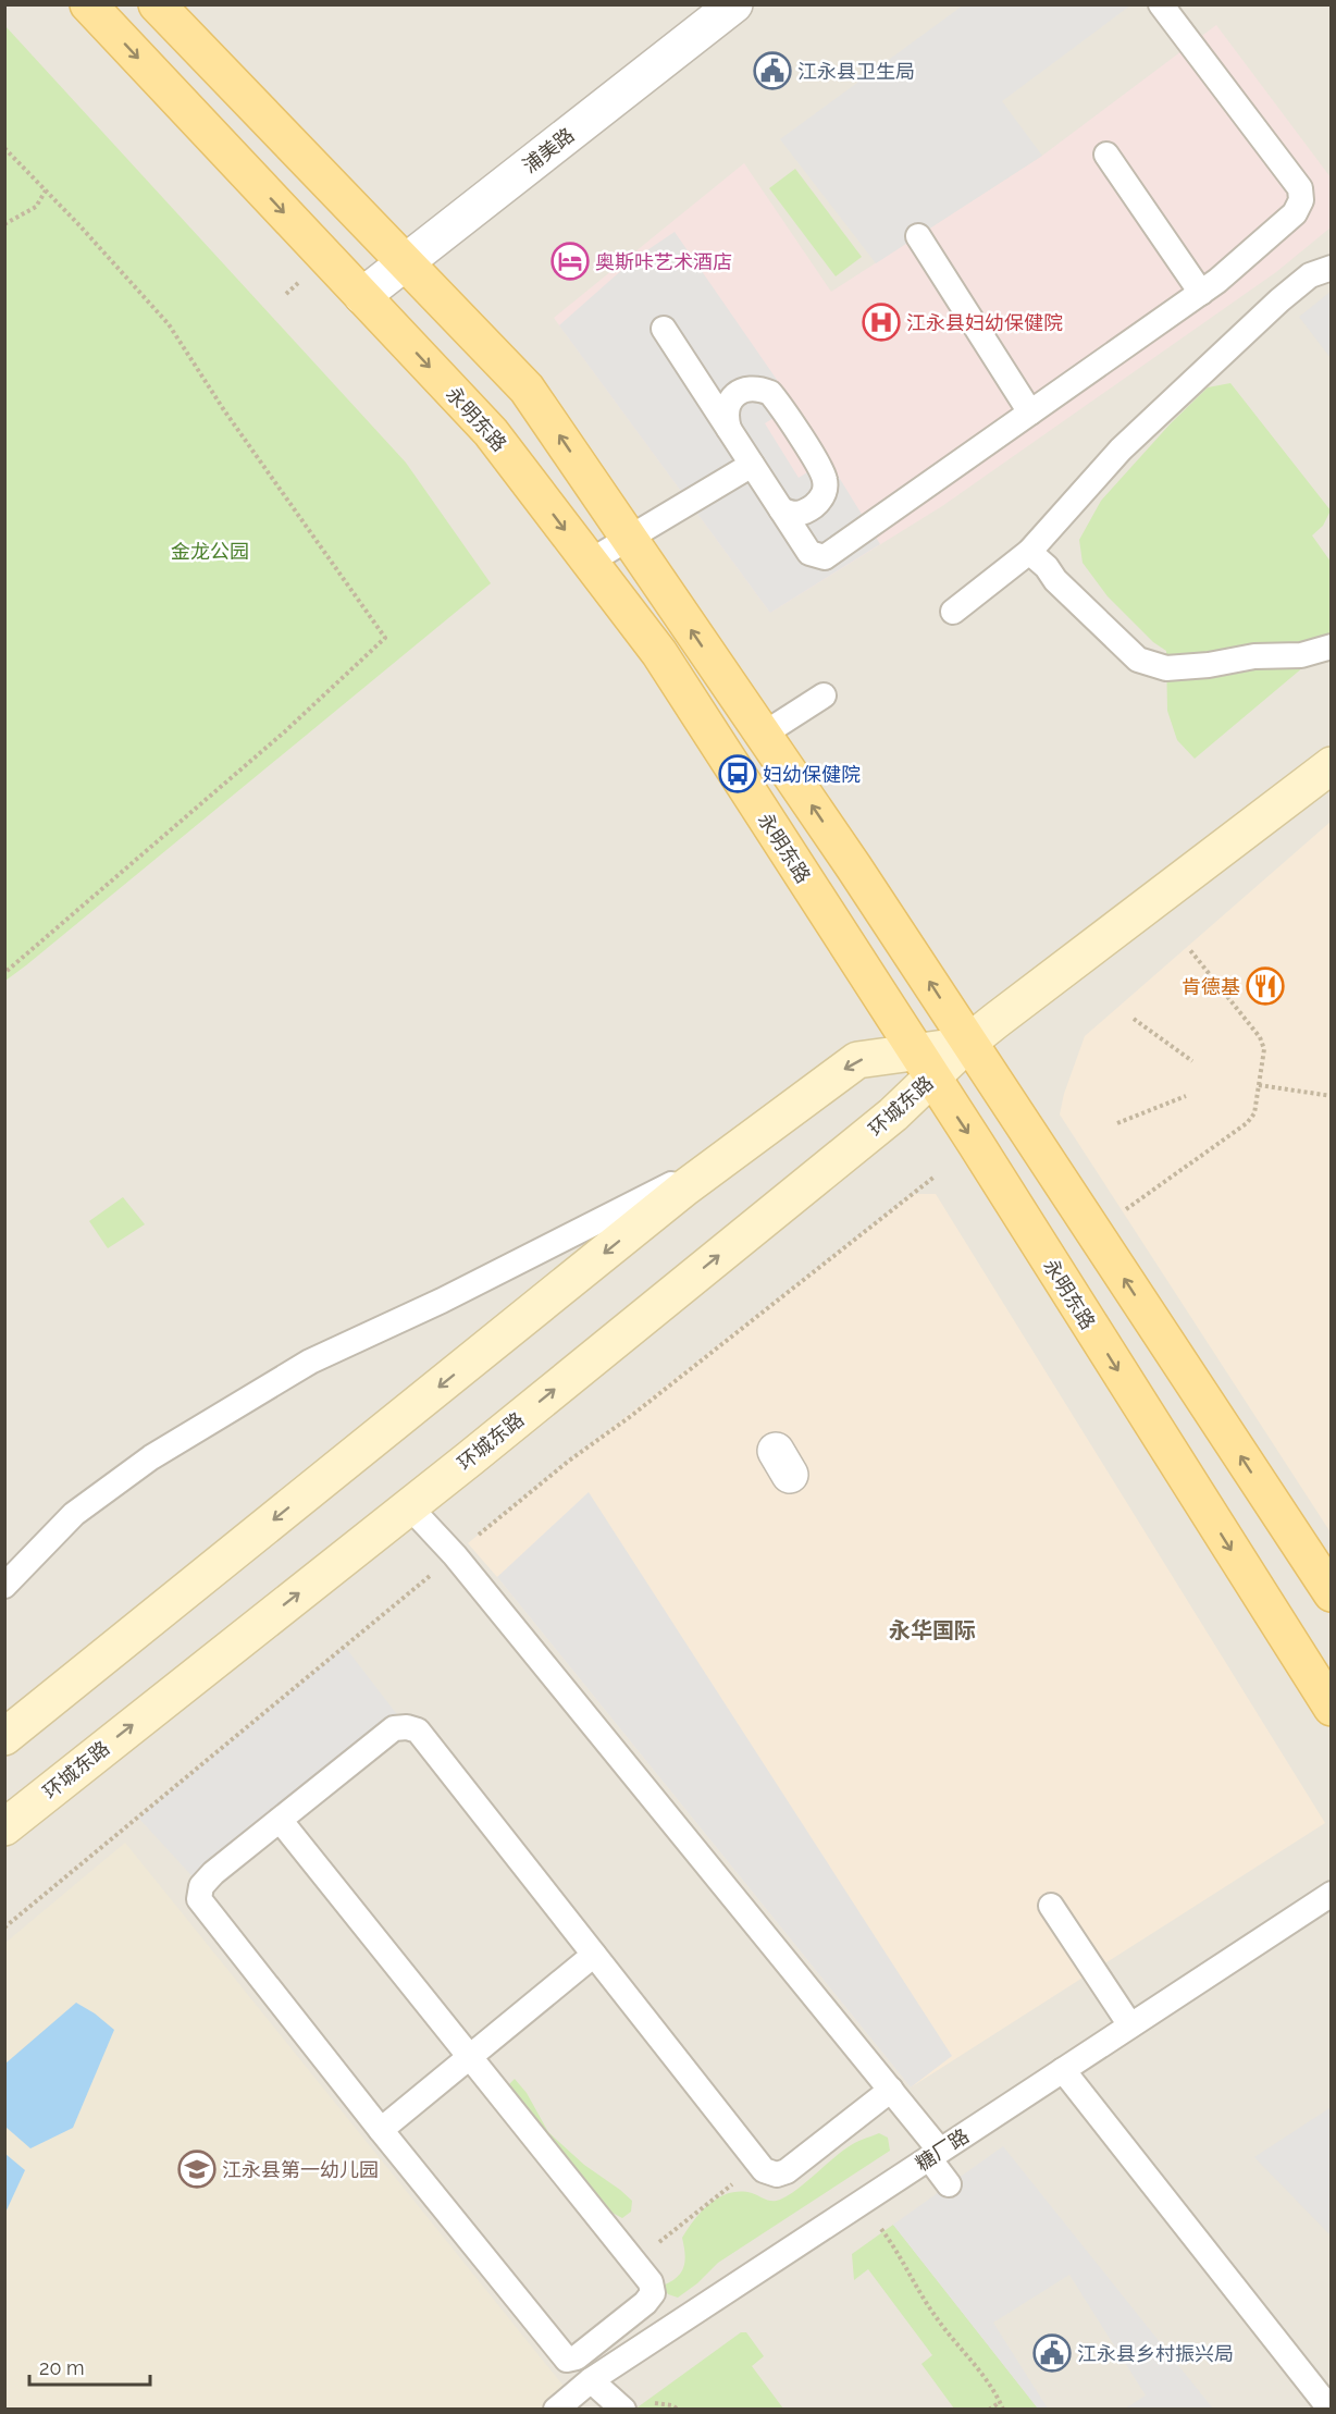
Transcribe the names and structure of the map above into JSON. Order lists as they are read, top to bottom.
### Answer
{
  "streets": {
    "main road": ["永明东路", "环城东路"],
    "street": ["浦美路"],
    "lane": ["糖厂路"]
  },
  "crossings": [
    ["浦美路", "永明东路"],
    ["永明东路", "环城东路"]
  ],
  "districts": ["永华国际"],
  "parks": ["金龙公园"],
  "places": {
    "public building": ["江永县卫生局", "江永县乡村振兴局"],
    "hotel": ["奥斯咔艺术酒店"],
    "hospital": ["江永县妇幼保健院"],
    "bus stop": ["妇幼保健院"],
    "restaurant": ["肯德基"],
    "school or university": ["江永县第一幼儿园"]
  },
  "scale_bar": "20 m"
}
